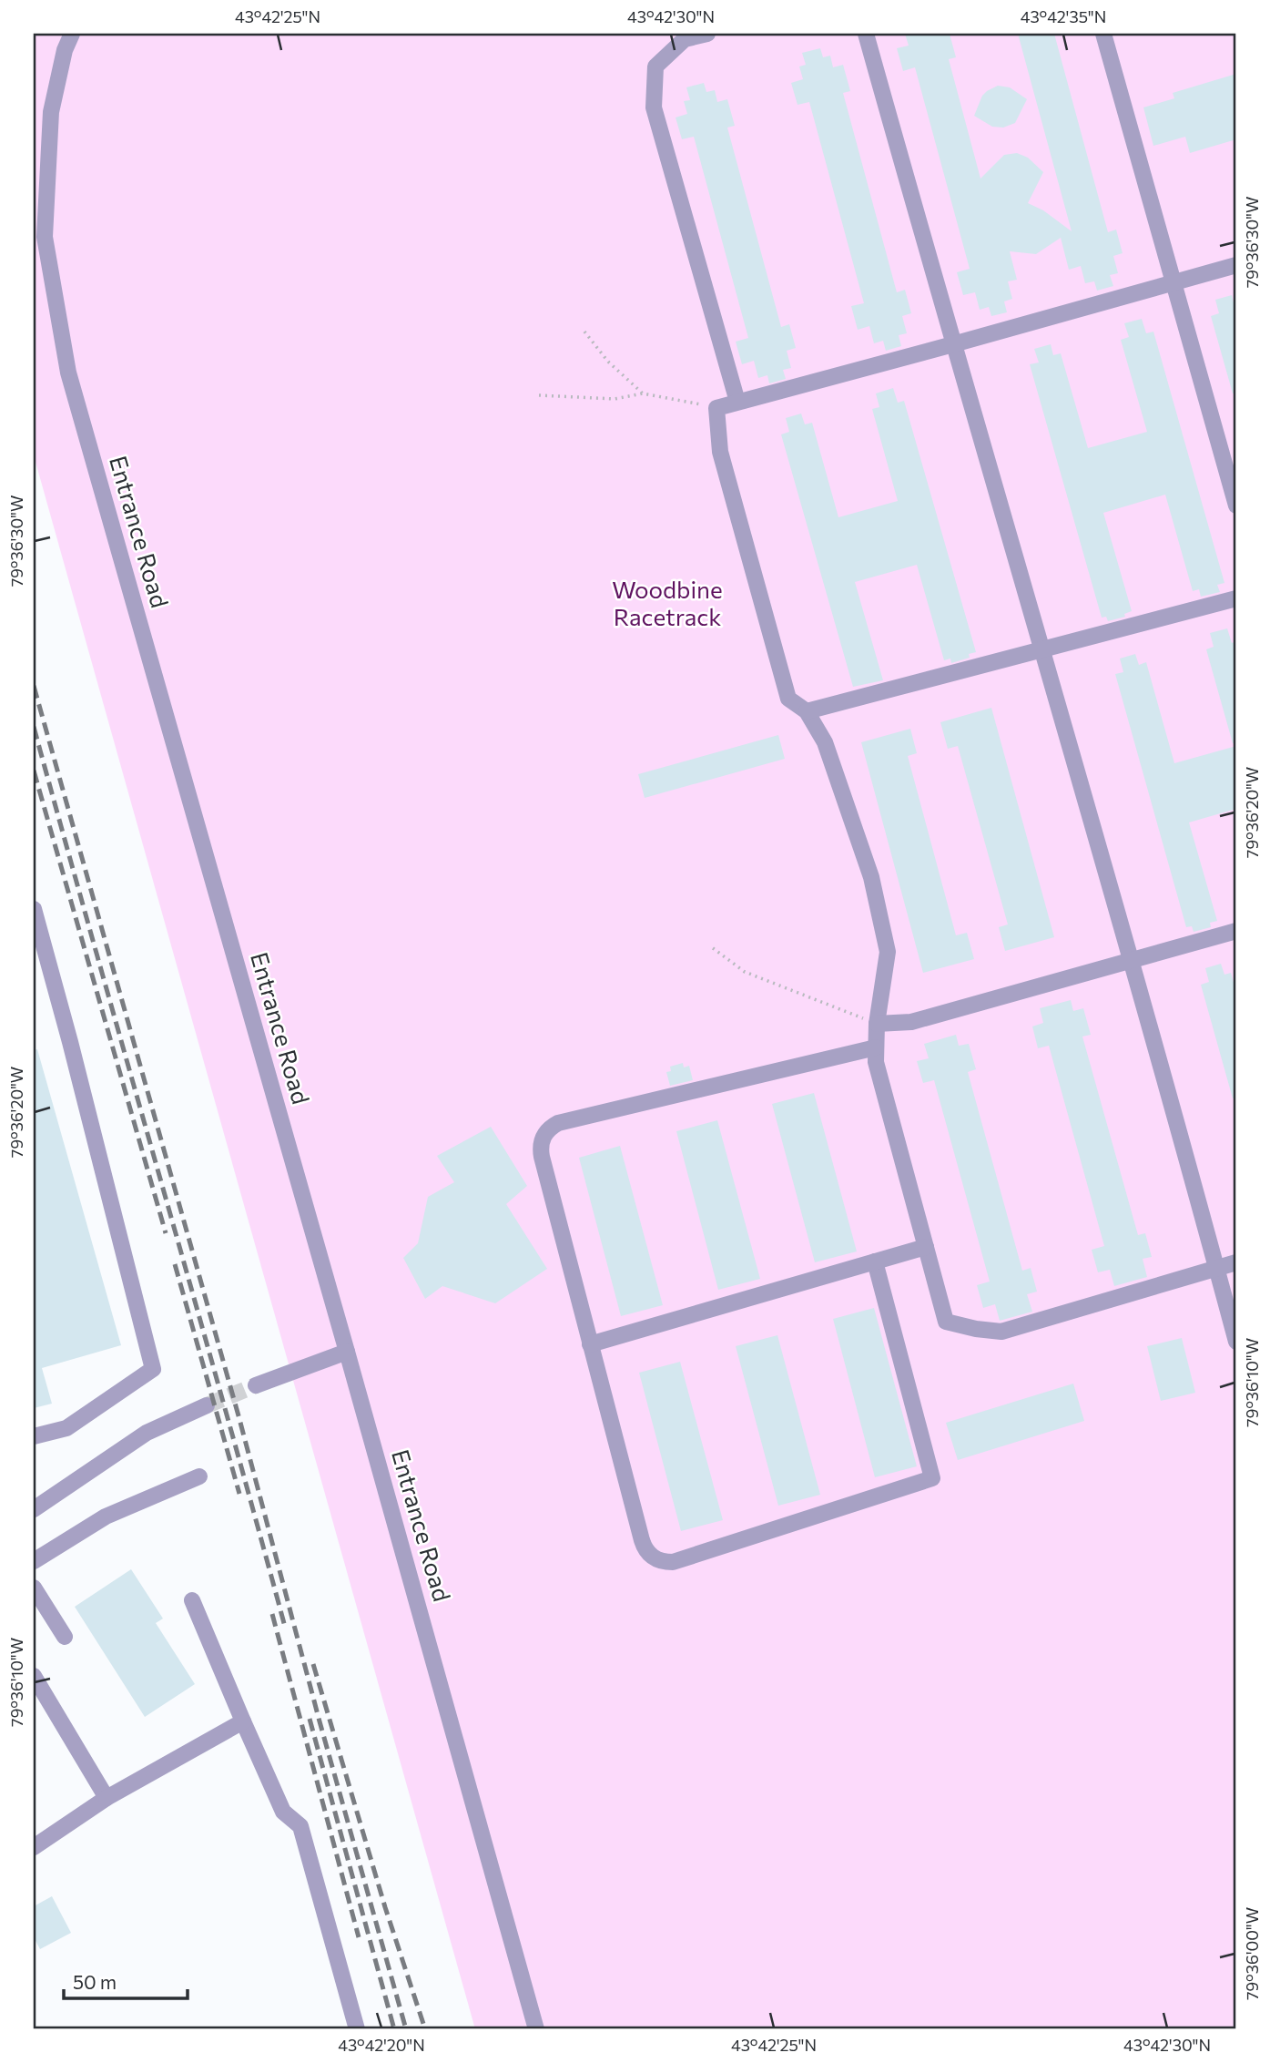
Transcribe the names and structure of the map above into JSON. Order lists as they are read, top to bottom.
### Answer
{
  "streets": {
    "street": ["Entrance Road"]
  },
  "parks": ["Woodbine Racetrack"],
  "scale_bar": "50 m",
  "coordinates": [
    "43°42'25\"N",
    "43°42'30\"N",
    "43°42'35\"N",
    "79°36'30\"W",
    "79°36'20\"W",
    "79°36'10\"W",
    "79°36'00\"W",
    "43°42'20\"N"
  ]
}
